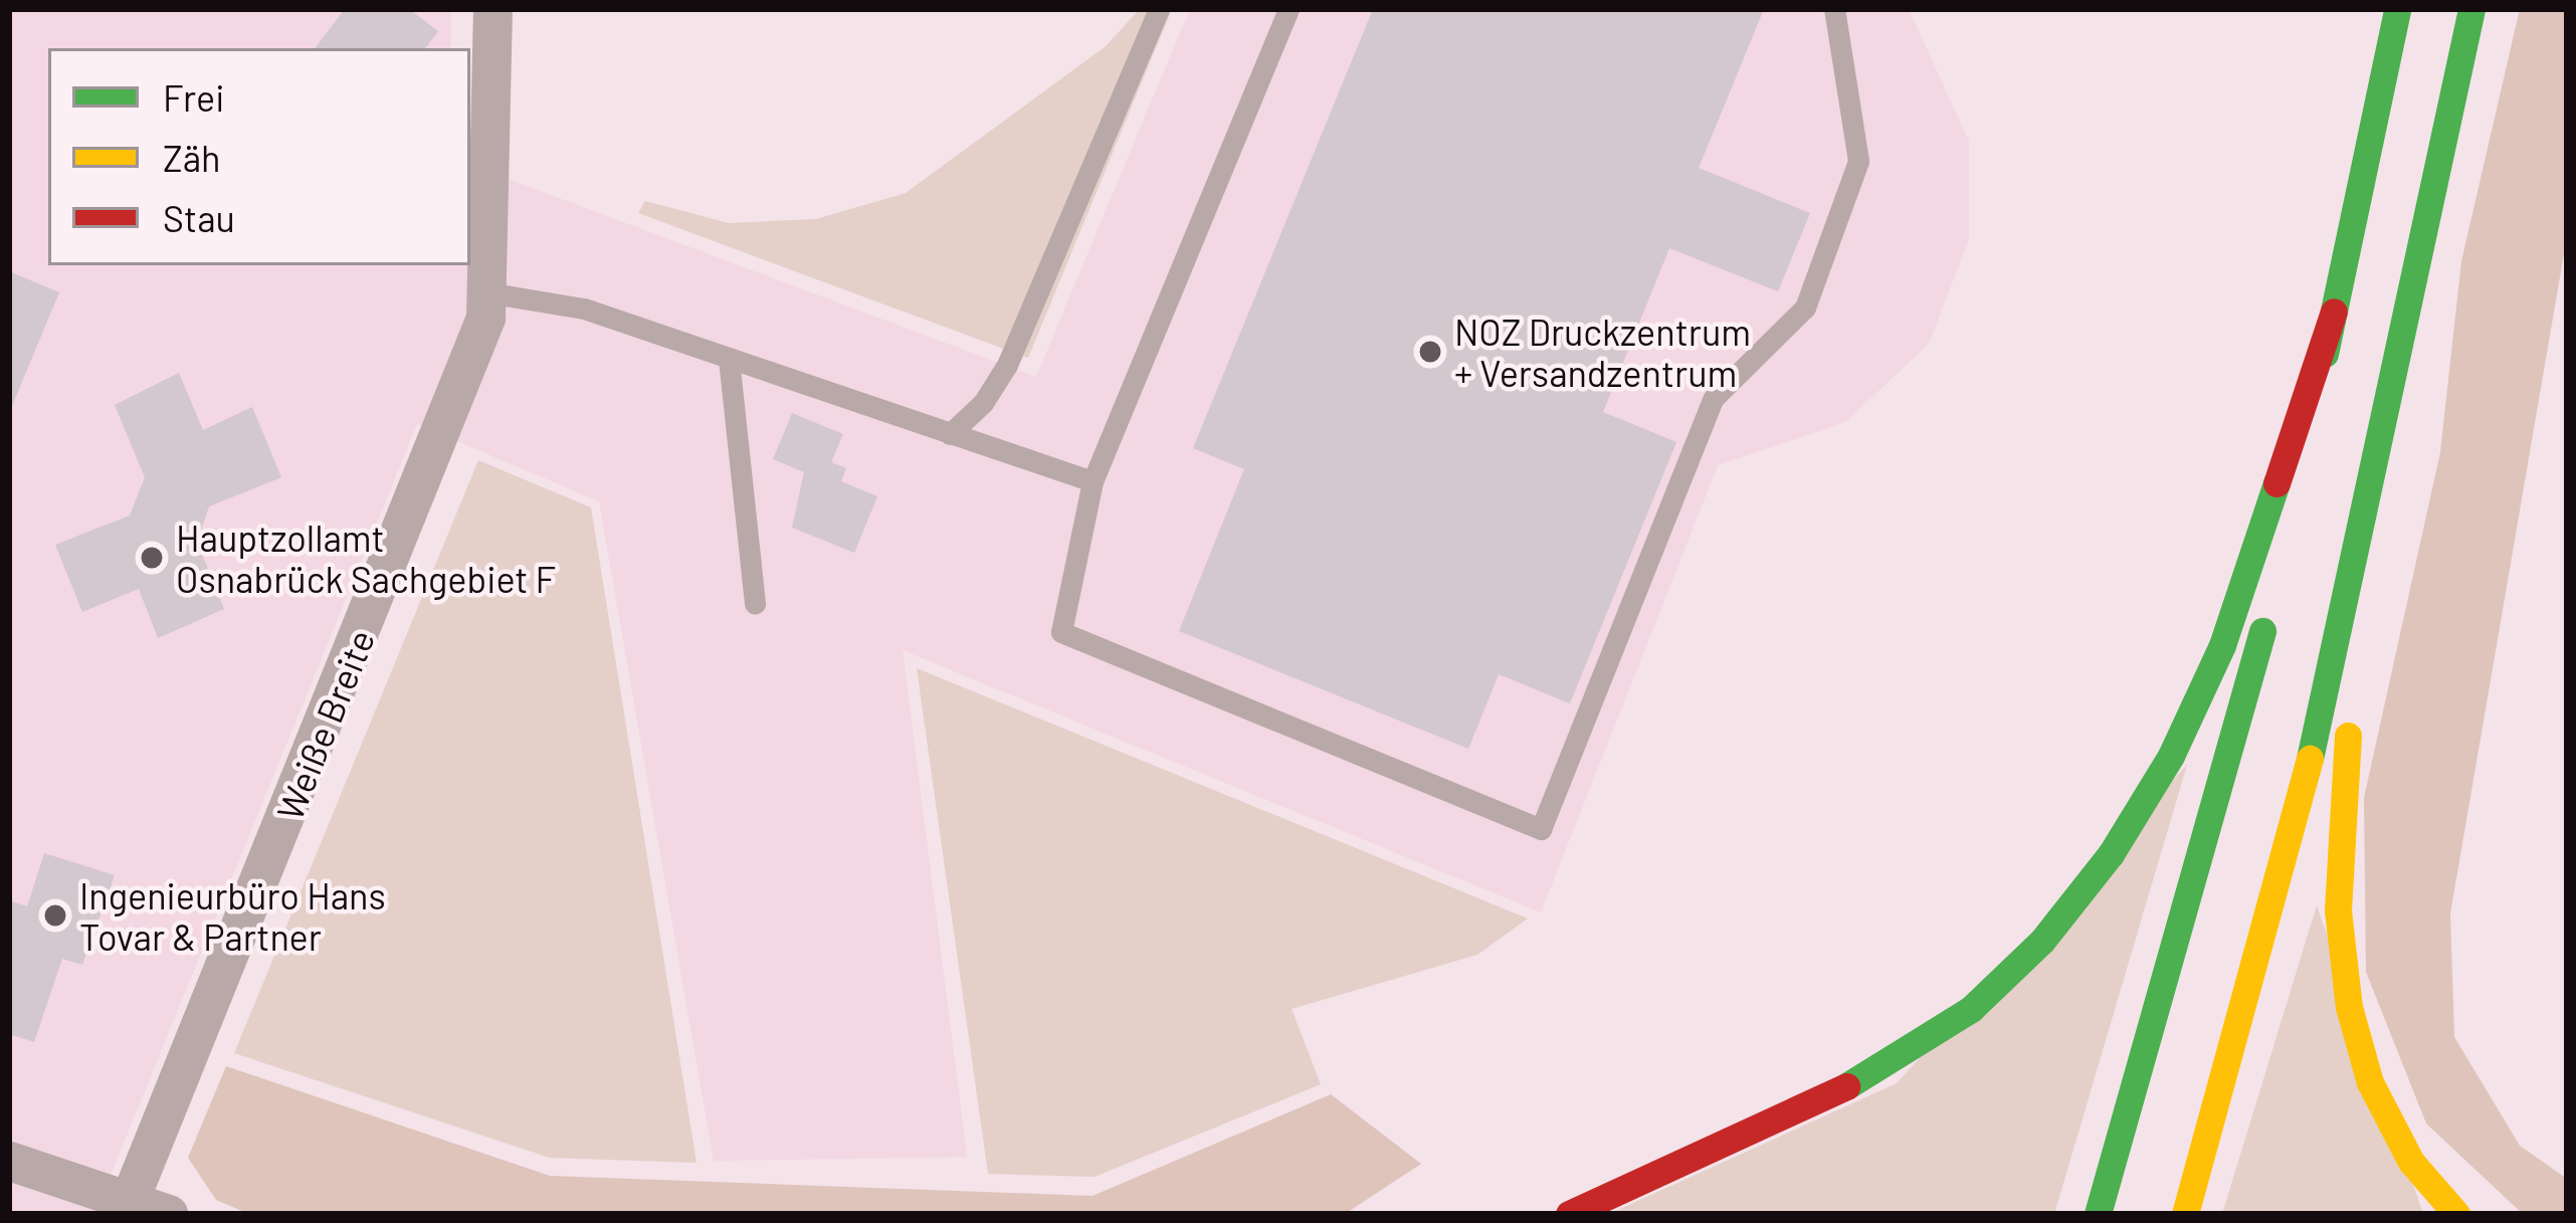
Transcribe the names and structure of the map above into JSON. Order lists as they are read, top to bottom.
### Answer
{
  "streets": {
    "street": ["Weiße Breite"]
  },
  "places": ["NOZ Druckzentrum + Versandzentrum", "Hauptzollamt Osnabrück Sachgebiet F", "Ingenieurbüro Hans Tovar & Partner"],
  "legend": ["Frei", "Zäh", "Stau"]
}
